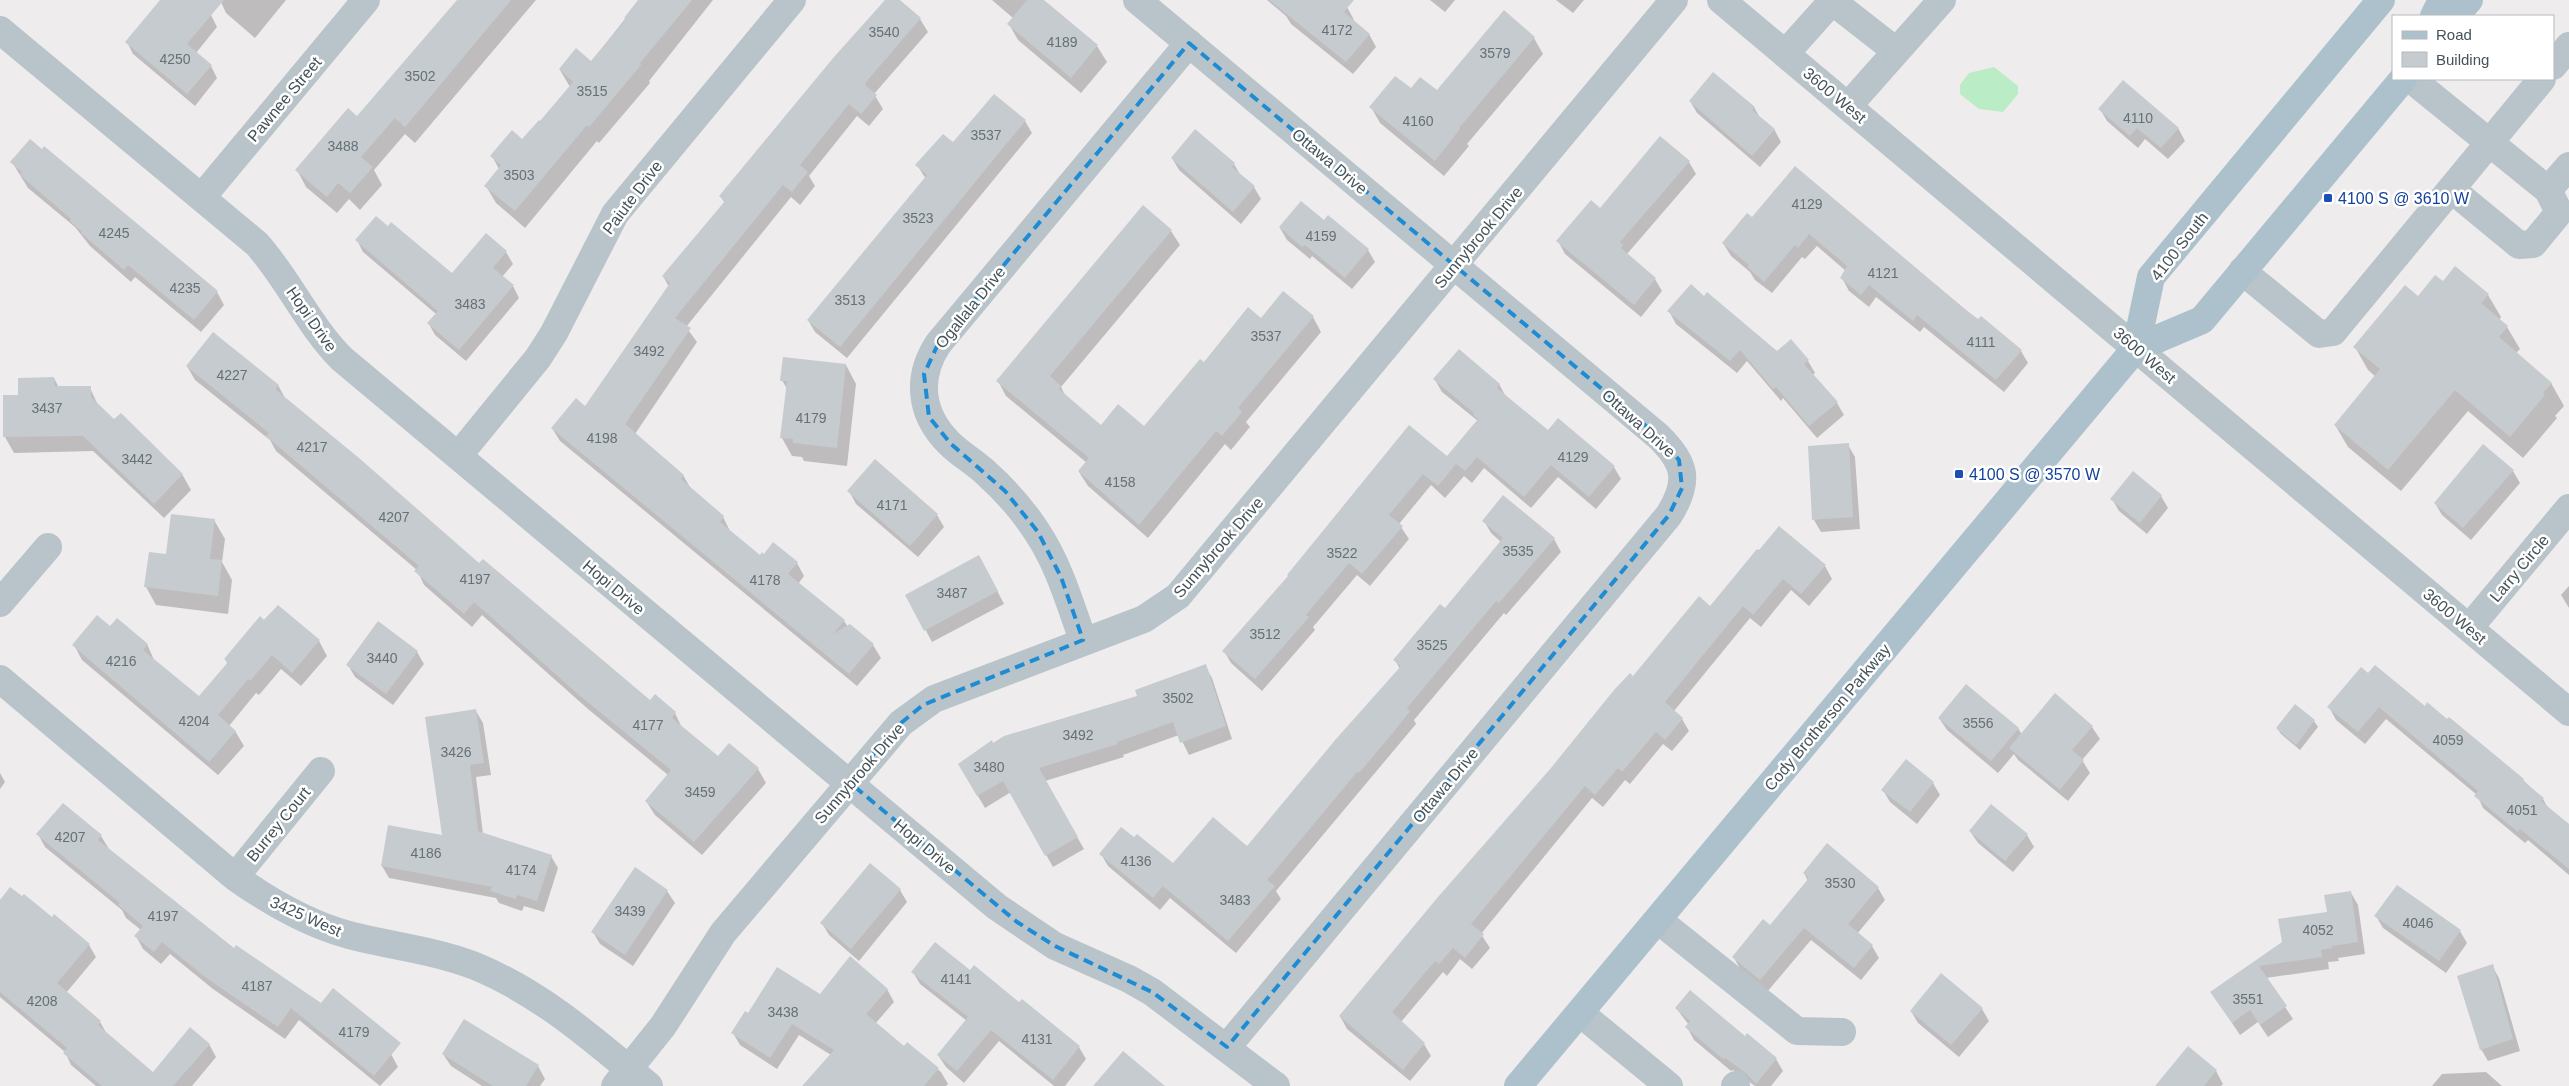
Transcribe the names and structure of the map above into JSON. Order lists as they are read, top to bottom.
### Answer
{
  "streets": {
    "main road": ["4100 South", "Cody Brotherson Parkway"],
    "street": [
      "3600 West",
      "Pawnee Street",
      "Ottawa Drive",
      "Paiute Drive",
      "Sunnybrook Drive",
      "Ogallala Drive",
      "Hopi Drive",
      "Larry Circle",
      "Burrey Court",
      "3425 West"
    ]
  },
  "crossings": [
    ["3600 West", "4100 South"],
    ["3600 West", "Larry Circle"],
    ["3600 West", "Cody Brotherson Parkway"],
    ["Pawnee Street", "Hopi Drive"],
    ["Ottawa Drive", "Sunnybrook Drive"],
    ["Ottawa Drive", "Ogallala Drive"],
    ["Ottawa Drive", "Hopi Drive"],
    ["Paiute Drive", "Hopi Drive"],
    ["Sunnybrook Drive", "Ogallala Drive"],
    ["Sunnybrook Drive", "Hopi Drive"],
    ["Sunnybrook Drive", "3425 West"],
    ["4100 South", "Cody Brotherson Parkway"],
    ["Burrey Court", "3425 West"]
  ],
  "places": {
    "transit": ["4100 S @ 3610 W", "4100 S @ 3570 W"]
  },
  "house_numbers": [
    "4172",
    "3540",
    "4189",
    "3579",
    "4250",
    "3502",
    "3515",
    "4110",
    "4160",
    "3537",
    "3488",
    "3503",
    "4129",
    "3523",
    "4245",
    "4159",
    "4121",
    "4235",
    "3513",
    "3483",
    "3537",
    "4111",
    "3492",
    "4227",
    "3437",
    "4179",
    "4198",
    "4217",
    "4129",
    "3442",
    "4158",
    "4171",
    "4207",
    "3535",
    "3522",
    "4197",
    "4178",
    "3487",
    "3512",
    "3525",
    "3440",
    "4216",
    "3502",
    "4204",
    "3556",
    "4177",
    "3492",
    "4059",
    "3426",
    "3480",
    "3459",
    "4051",
    "4207",
    "4186",
    "4136",
    "4174",
    "3530",
    "3483",
    "3439",
    "4197",
    "4046",
    "4052",
    "4141",
    "4187",
    "3551",
    "4208",
    "3438",
    "4179",
    "4131"
  ],
  "legend": ["Road", "Building"]
}
